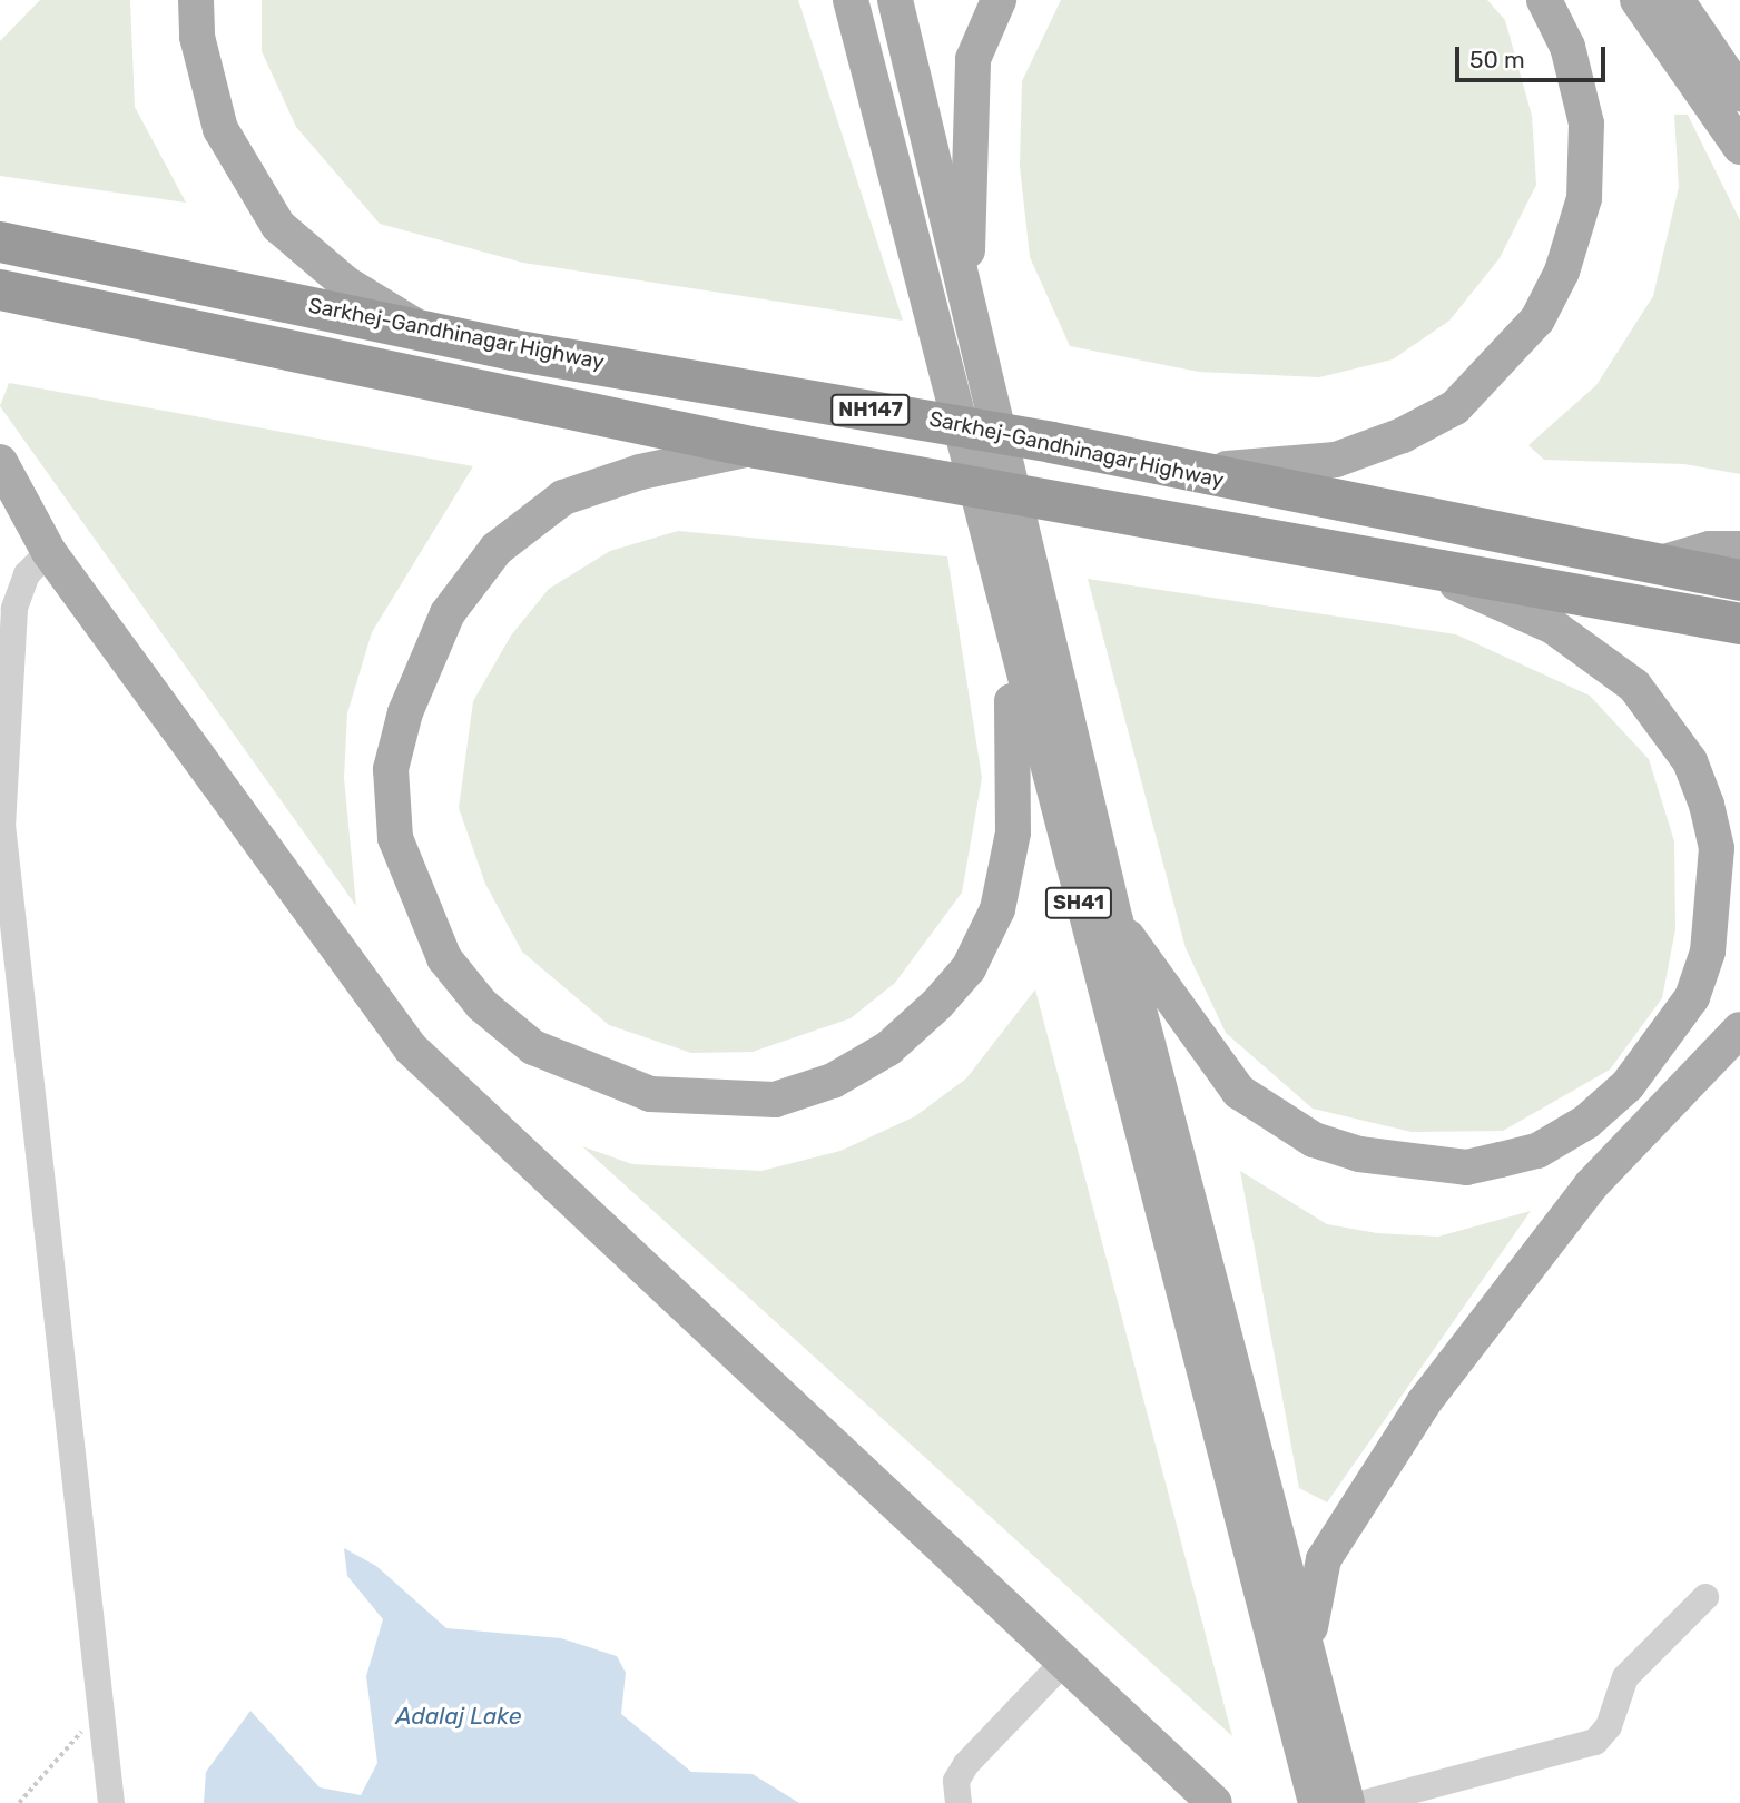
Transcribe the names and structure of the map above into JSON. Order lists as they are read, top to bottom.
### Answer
{
  "streets": {
    "highway": ["Sarkhej-Gandhinagar Highway", "NH147"],
    "main road": ["SH41"]
  },
  "water": ["Adalaj Lake"],
  "scale_bar": "50 m"
}
